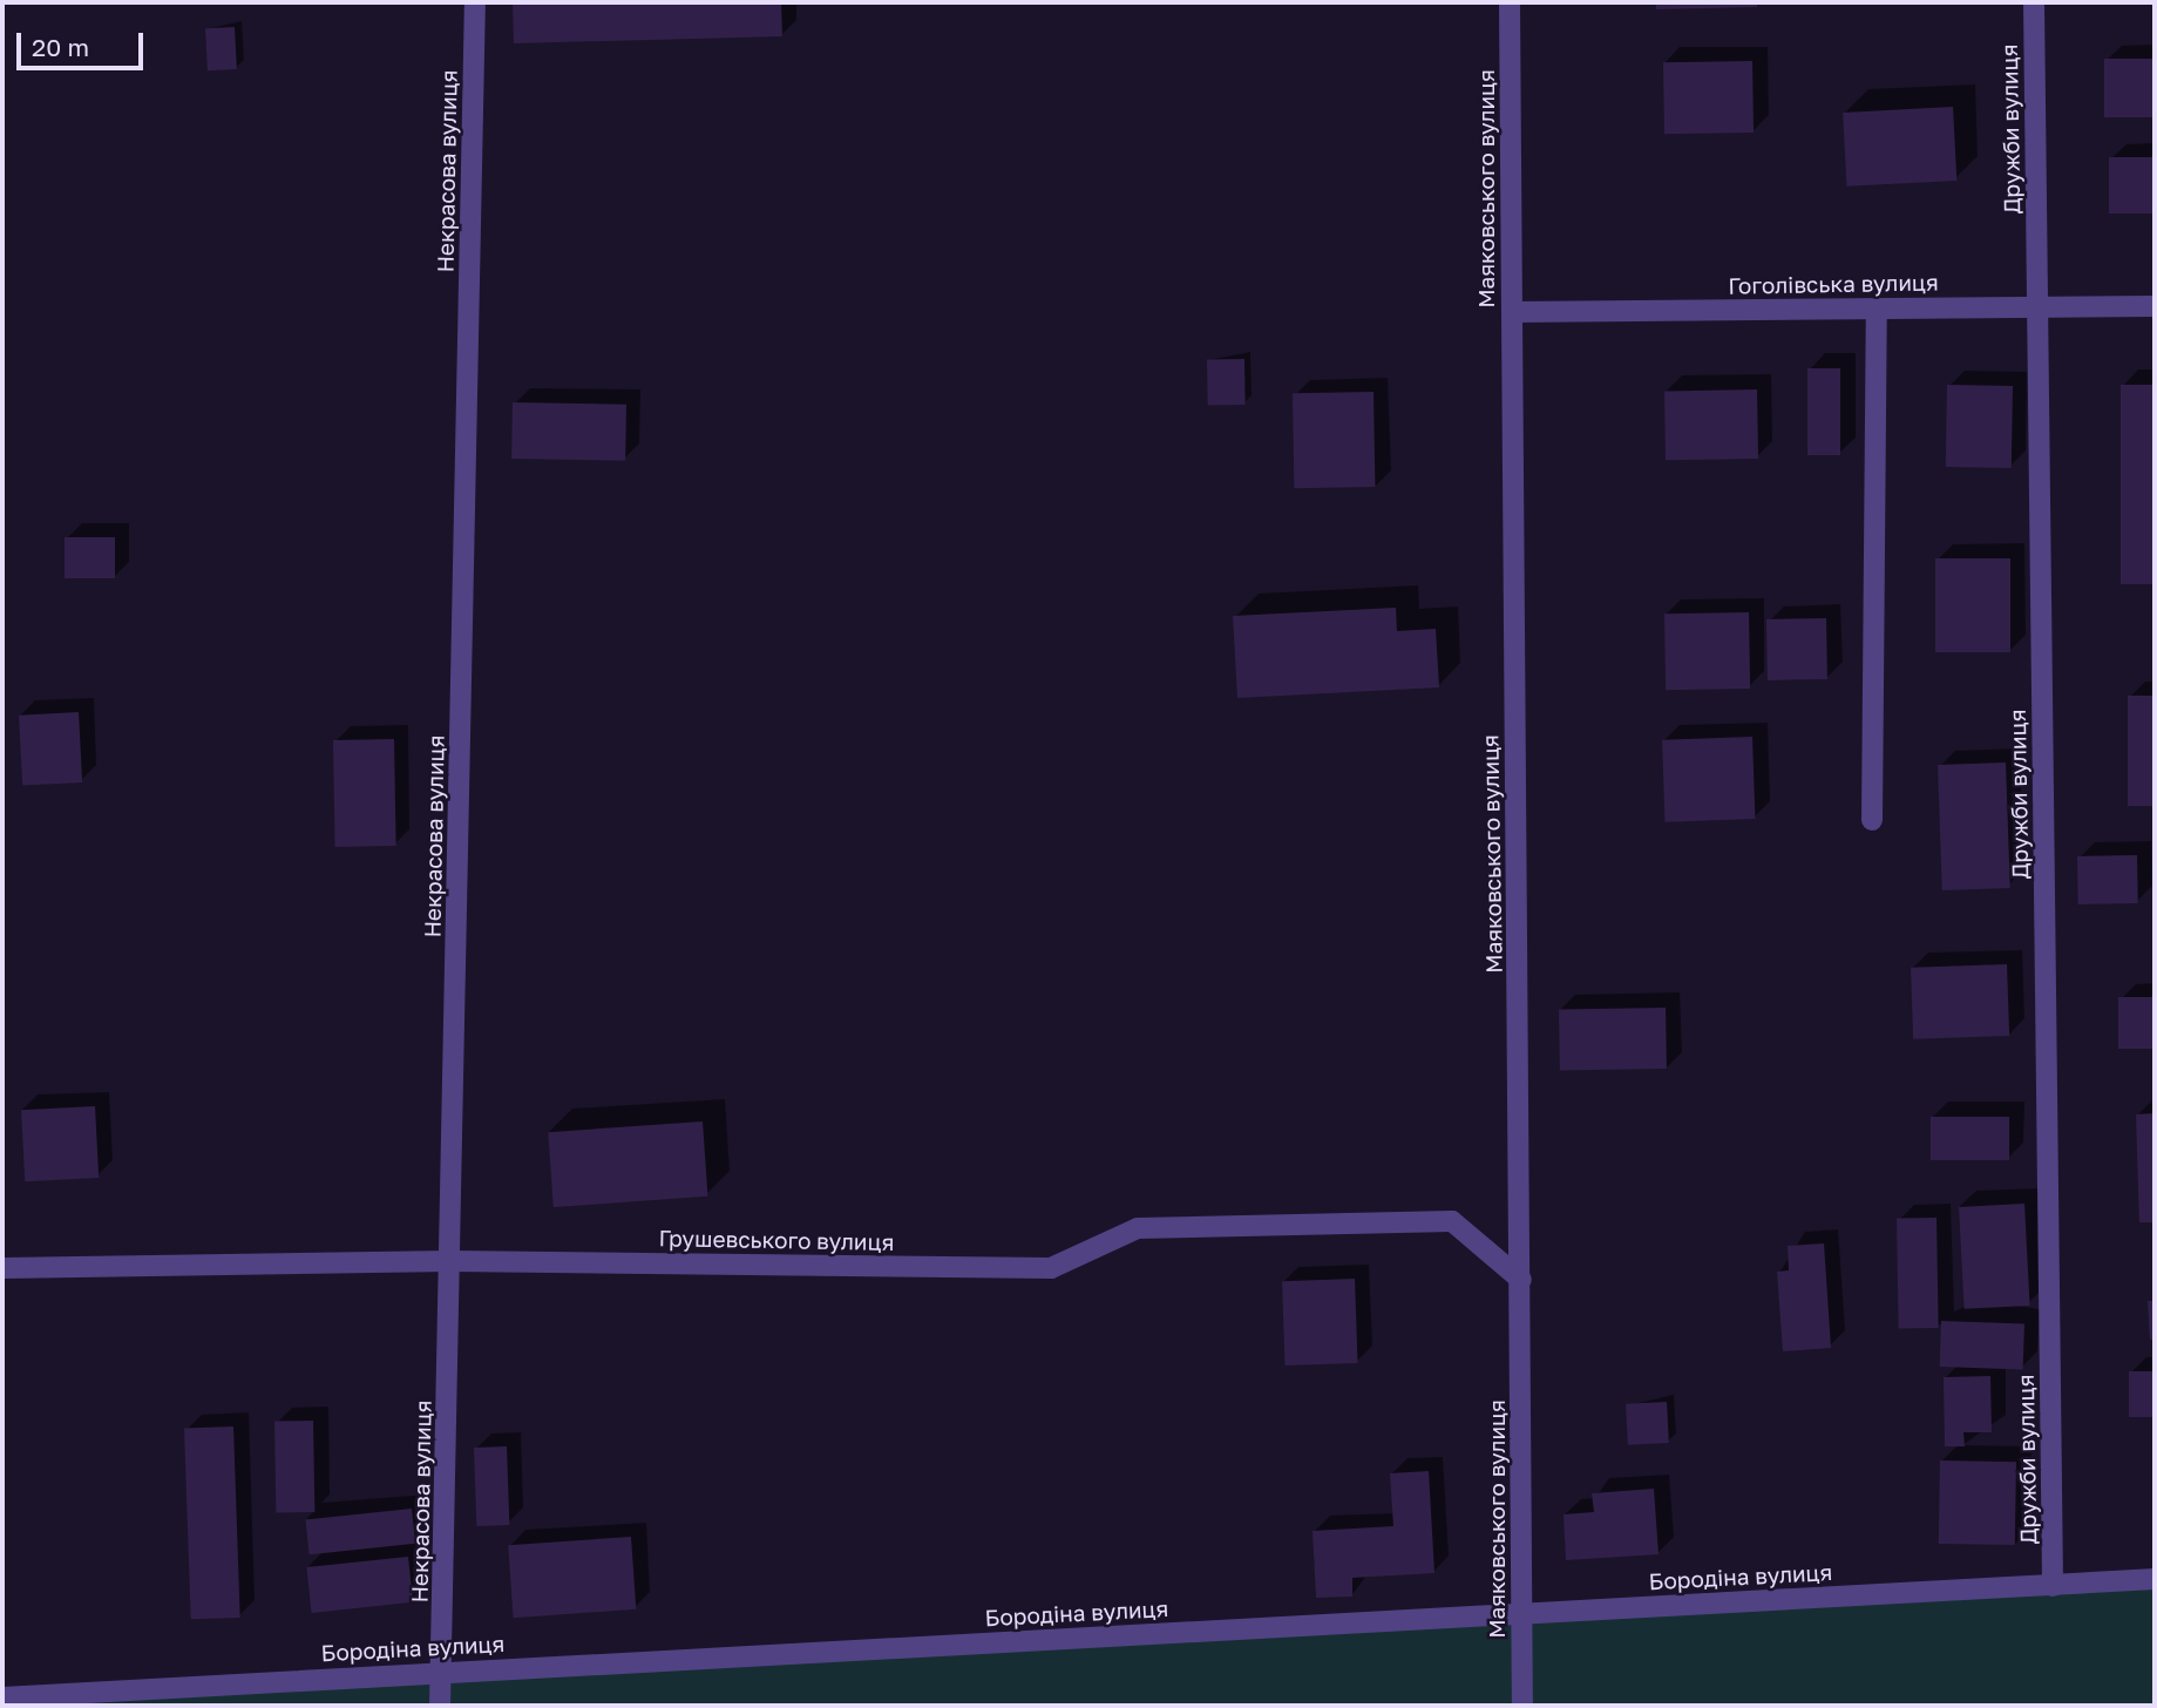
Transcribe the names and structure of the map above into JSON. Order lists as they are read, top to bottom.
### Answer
{
  "streets": {
    "street": [
      "Дружби вулиця",
      "Некрасова вулиця",
      "Маяковського вулиця",
      "Гоголівська вулиця",
      "Грушевського вулиця",
      "Бородіна вулиця"
    ]
  },
  "crossings": [
    ["Дружби вулиця", "Гоголівська вулиця"],
    ["Дружби вулиця", "Бородіна вулиця"],
    ["Некрасова вулиця", "Грушевського вулиця"],
    ["Некрасова вулиця", "Бородіна вулиця"],
    ["Маяковського вулиця", "Гоголівська вулиця"],
    ["Маяковського вулиця", "Грушевського вулиця"],
    ["Маяковського вулиця", "Бородіна вулиця"]
  ],
  "scale_bar": "20 m"
}
